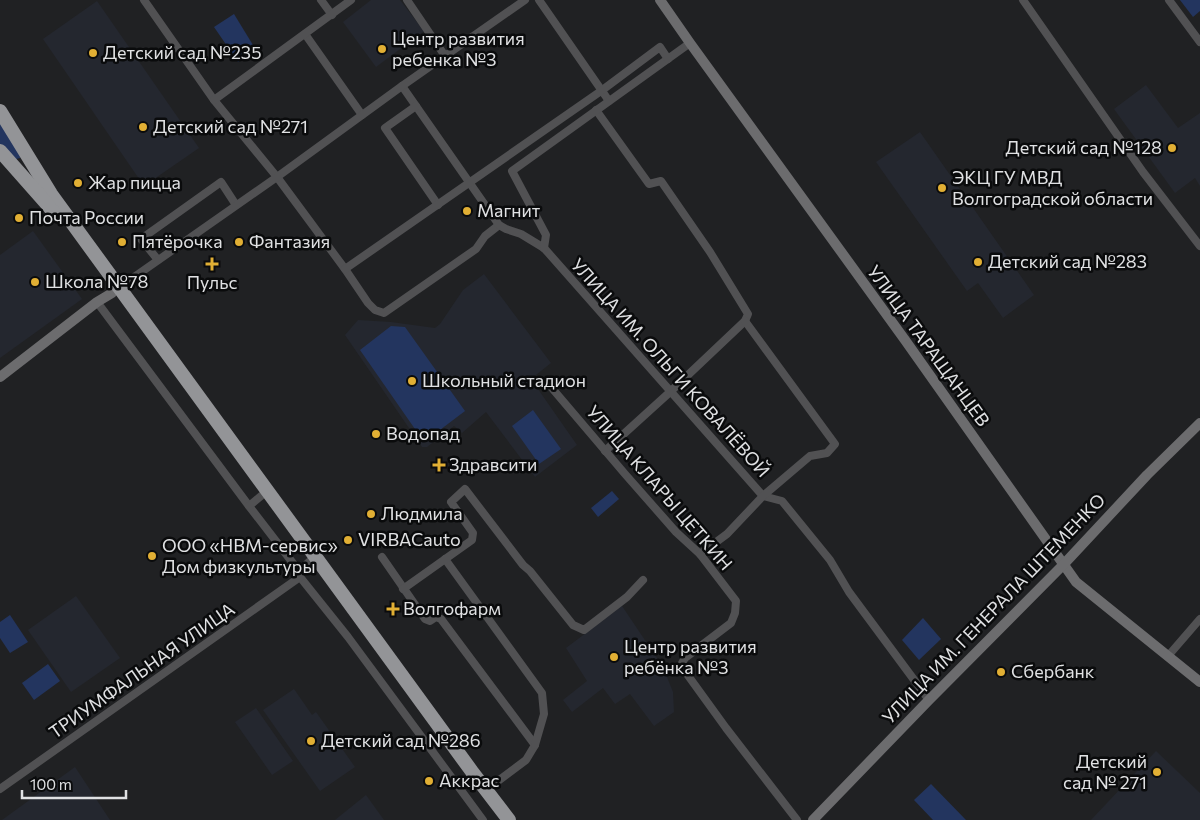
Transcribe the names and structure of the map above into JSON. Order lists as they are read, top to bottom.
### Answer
{
  "streets": {
    "street": [
      "УЛИЦА ТАРАЩАНЦЕВ",
      "УЛИЦА ИМ. ОЛЬГИ КОВАЛЁВОЙ",
      "УЛИЦА КЛАРЫ ЦЕТКИН",
      "УЛИЦА ИМ. ГЕНЕРАЛА ШТЕМЕНКО",
      "ТРИУМФАЛЬНАЯ УЛИЦА"
    ]
  },
  "crossings": [
    ["УЛИЦА ТАРАЩАНЦЕВ", "УЛИЦА ИМ. ГЕНЕРАЛА ШТЕМЕНКО"],
    ["УЛИЦА ИМ. ОЛЬГИ КОВАЛЁВОЙ", "УЛИЦА ИМ. ГЕНЕРАЛА ШТЕМЕНКО"]
  ],
  "places": {
    "other": [
      "Центр развития ребенка №3",
      "Детский сад №235",
      "Детский сад №271",
      "Детский сад №128",
      "Жар пицца",
      "ЭКЦ ГУ МВД Волгоградской области",
      "Магнит",
      "Почта России",
      "Пятёрочка",
      "Фантазия",
      "Детский сад №283",
      "Школа №78",
      "Школьный стадион",
      "Водопад",
      "Людмила",
      "VIRBACauto",
      "ООО «НВМ-сервис» Дом физкультуры",
      "Центр развития ребёнка №3",
      "Сбербанк",
      "Детский сад №286",
      "Детский сад № 271",
      "Аккрас"
    ],
    "health": ["Пульс", "Здравсити", "Волгофарм"]
  },
  "scale_bar": "100 m"
}
